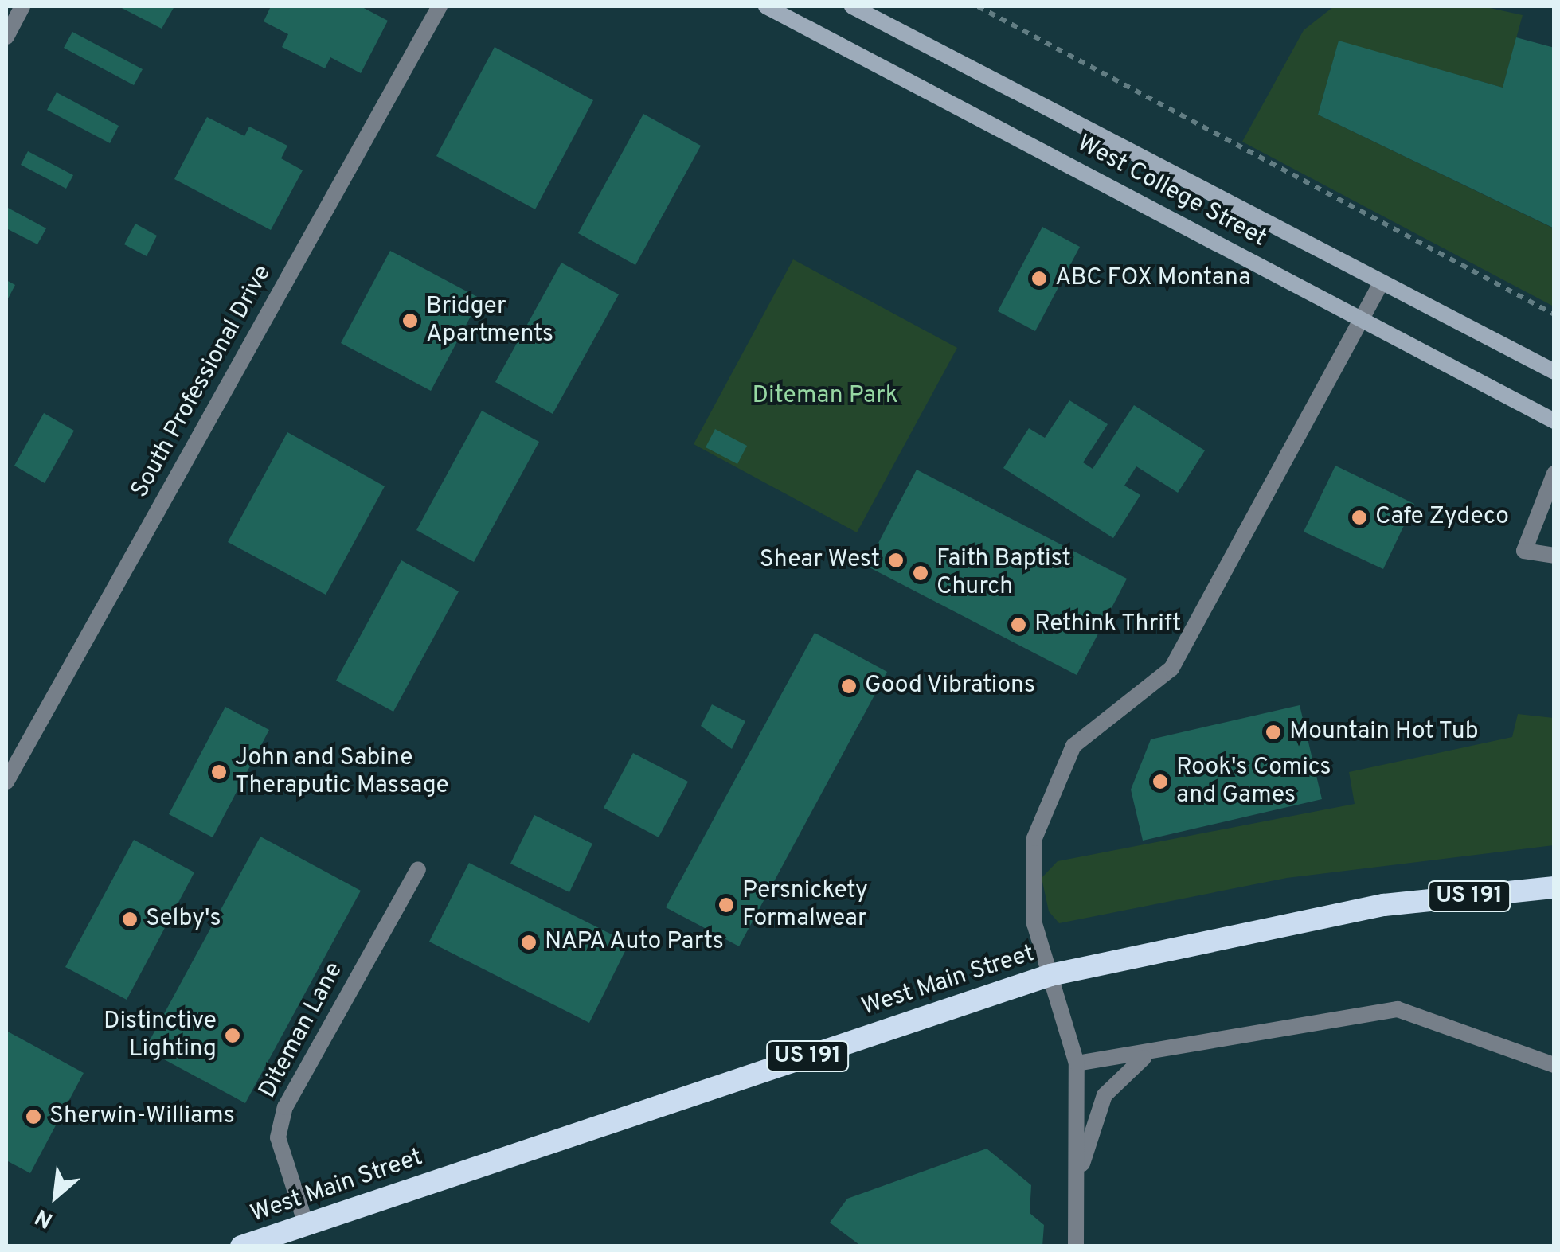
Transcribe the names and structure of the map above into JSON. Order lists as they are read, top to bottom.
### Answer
{
  "streets": {
    "highway": ["US 191", "West Main Street"],
    "main road": ["West College Street"],
    "street": ["South Professional Drive", "Diteman Lane"]
  },
  "crossings": [
    ["West Main Street", "Diteman Lane"]
  ],
  "parks": ["Diteman Park"],
  "places": [
    "ABC FOX Montana",
    "Bridger Apartments",
    "Cafe Zydeco",
    "Shear West",
    "Faith Baptist Church",
    "Rethink Thrift",
    "Good Vibrations",
    "Mountain Hot Tub",
    "John and Sabine Theraputic Massage",
    "Rook's Comics and Games",
    "Persnickety Formalwear",
    "Selby's",
    "NAPA Auto Parts",
    "Distinctive Lighting",
    "Sherwin-Williams"
  ],
  "north": "bottom left"
}
